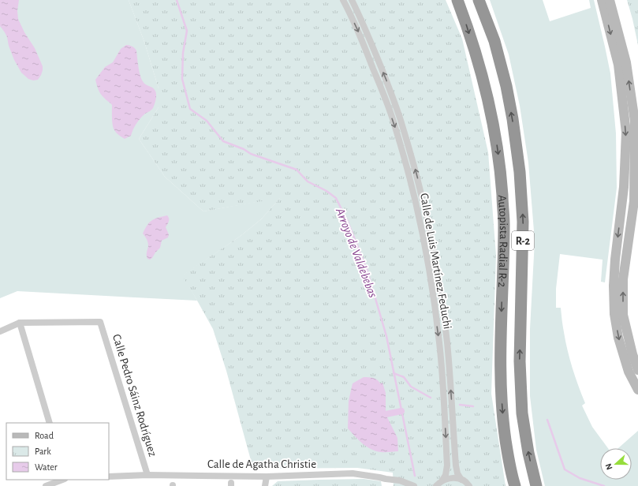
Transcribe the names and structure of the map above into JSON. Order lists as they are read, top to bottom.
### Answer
{
  "streets": {
    "highway": ["Autopista Radial R-2", "R-2"],
    "street": ["Calle de Luis Martínez Feduchi", "Calle Pedro Sáinz Rodríguez", "Calle de Agatha Christie"]
  },
  "crossings": [
    ["Calle Pedro Sáinz Rodríguez", "Calle de Agatha Christie"]
  ],
  "water": ["Arroyo de Valdebebas"],
  "legend": ["Road", "Park", "Water"],
  "north": "left"
}
